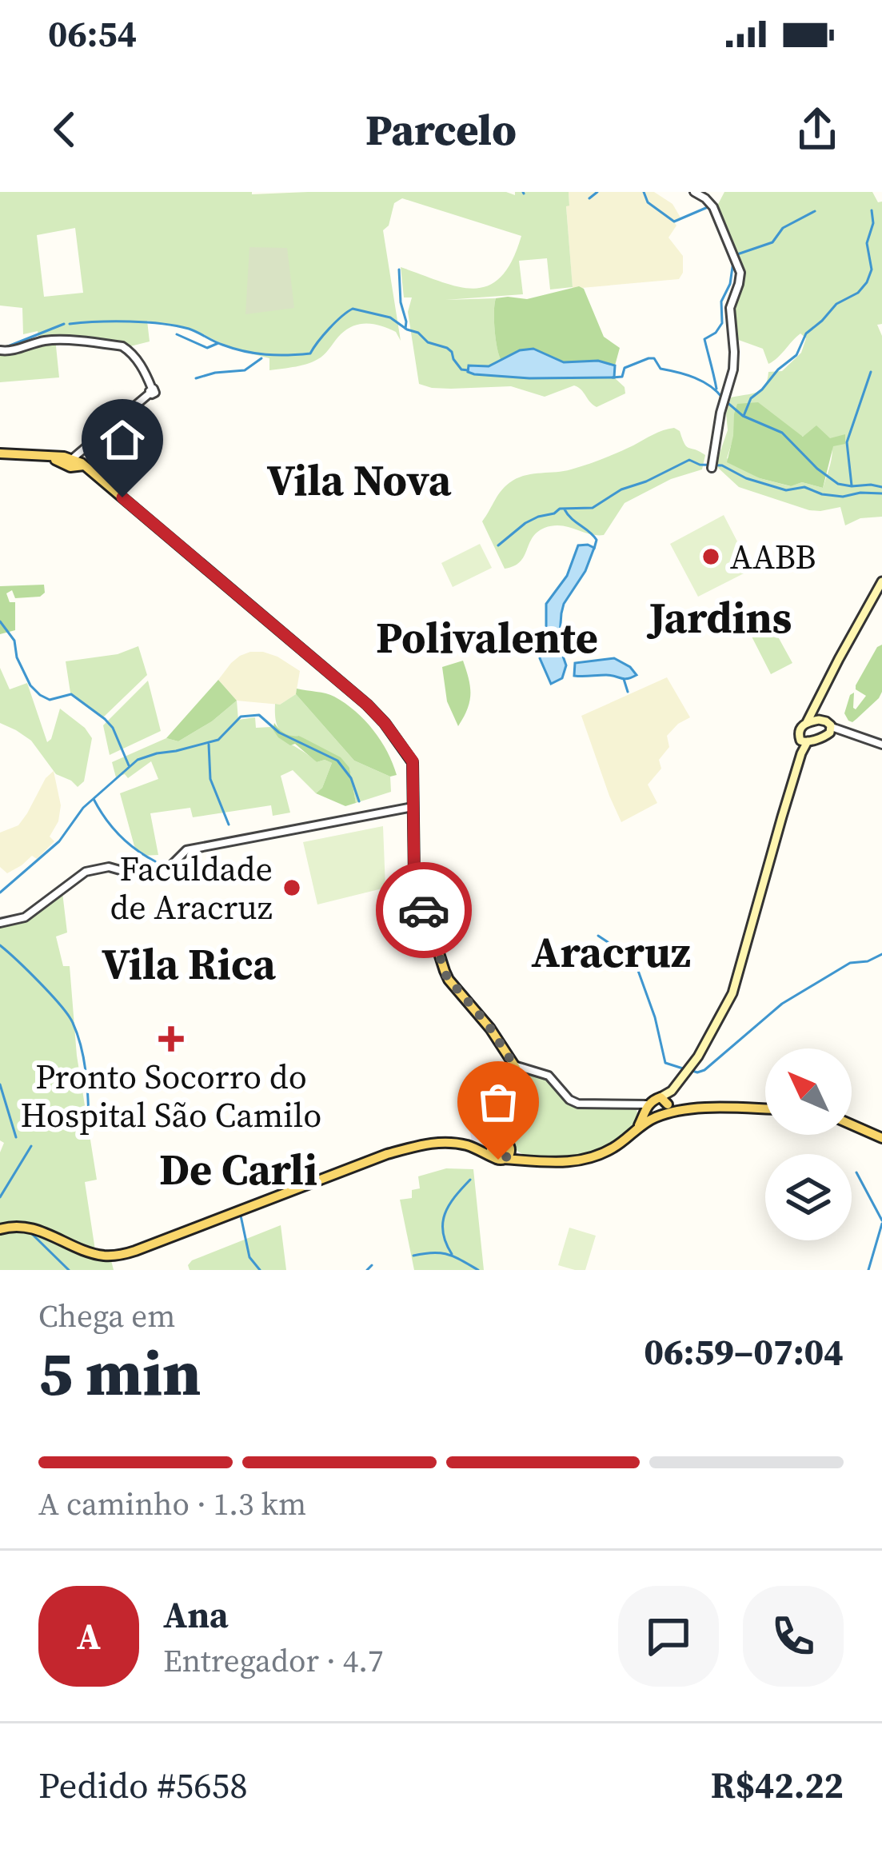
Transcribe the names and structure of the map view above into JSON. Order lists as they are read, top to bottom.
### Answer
{
  "districts": [
    "Vila Nova",
    "Jardins",
    "Polivalente",
    "Aracruz",
    "Vila Rica",
    "De Carli"
  ],
  "places": {
    "other": ["AABB", "Faculdade de Aracruz"],
    "health": ["Pronto Socorro do Hospital São Camilo"]
  },
  "north": "top left",
  "page": {
    "status": "06:54",
    "header": "Parcelo",
    "heading": ["5 min", "Chega em", "06:59–07:04"],
    "panel": [
      "Ana",
      "Entregador · 4.7",
      "Pedido #5658",
      "R$42.22"
    ],
    "bar": "A caminho · 1.3 km",
    "round": "A"
  }
}
